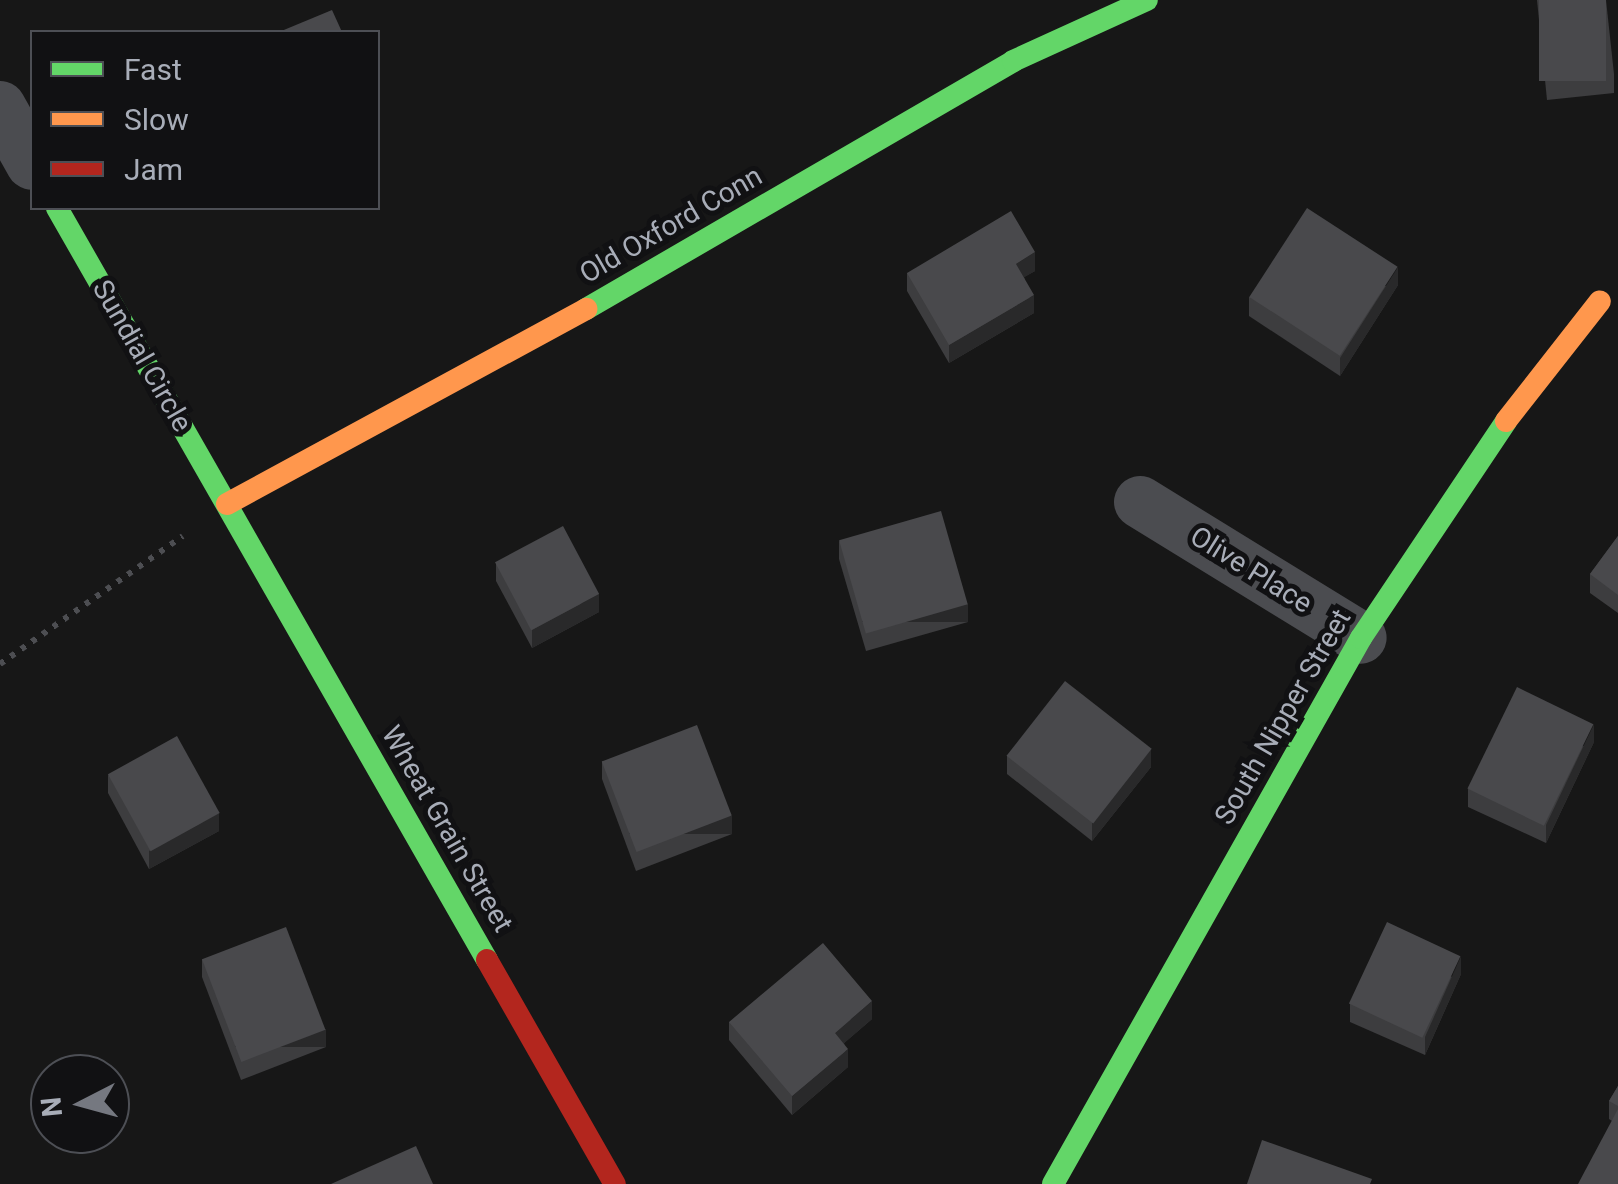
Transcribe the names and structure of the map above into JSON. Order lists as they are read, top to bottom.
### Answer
{
  "streets": {
    "street": [
      "Old Oxford Conn",
      "Sundial Circle",
      "Olive Place",
      "South Nipper Street",
      "Wheat Grain Street"
    ]
  },
  "crossings": [
    ["Old Oxford Conn", "Sundial Circle"],
    ["Old Oxford Conn", "Wheat Grain Street"],
    ["Sundial Circle", "Wheat Grain Street"],
    ["Olive Place", "South Nipper Street"]
  ],
  "legend": ["Fast", "Slow", "Jam"],
  "north": "left"
}
